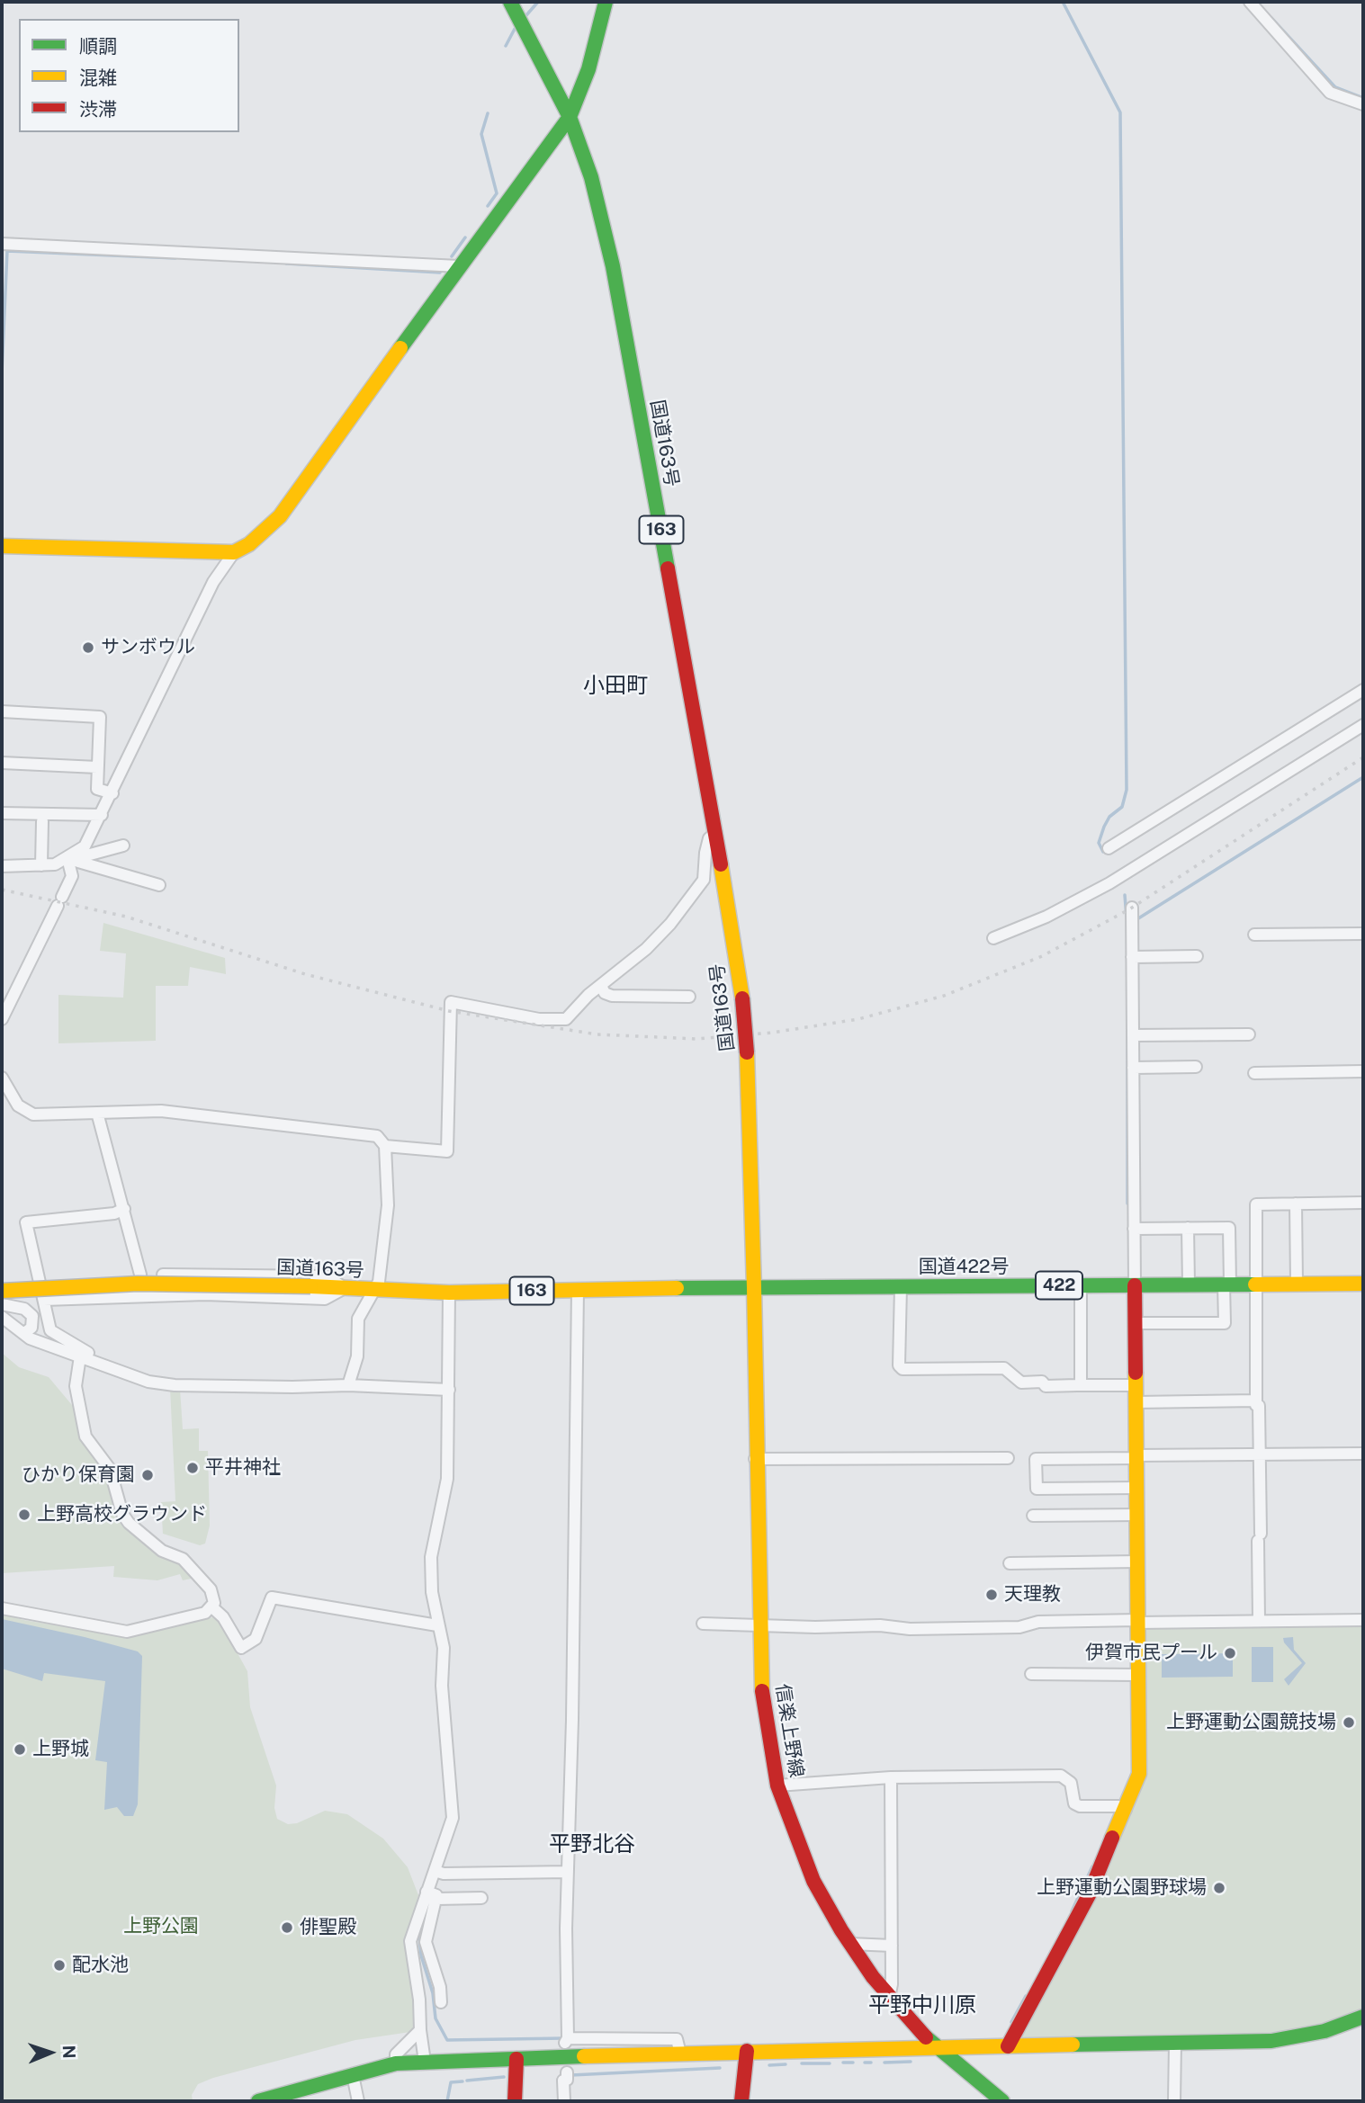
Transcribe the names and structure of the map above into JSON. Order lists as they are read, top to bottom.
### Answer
{
  "streets": {
    "main road": [
      "国道163号",
      "163",
      "国道422号",
      "422",
      "信楽上野線"
    ]
  },
  "crossings": [
    ["国道163号", "国道422号"],
    ["国道163号", "信楽上野線"],
    ["国道422号", "信楽上野線"]
  ],
  "districts": ["小田町", "平野北谷", "平野中川原"],
  "parks": ["上野公園"],
  "places": [
    "サンボウル",
    "平井神社",
    "ひかり保育園",
    "上野高校グラウンド",
    "天理教",
    "伊賀市民プール",
    "上野運動公園競技場",
    "上野城",
    "上野運動公園野球場",
    "俳聖殿",
    "配水池"
  ],
  "legend": ["順調", "混雑", "渋滞"],
  "north": "right"
}
